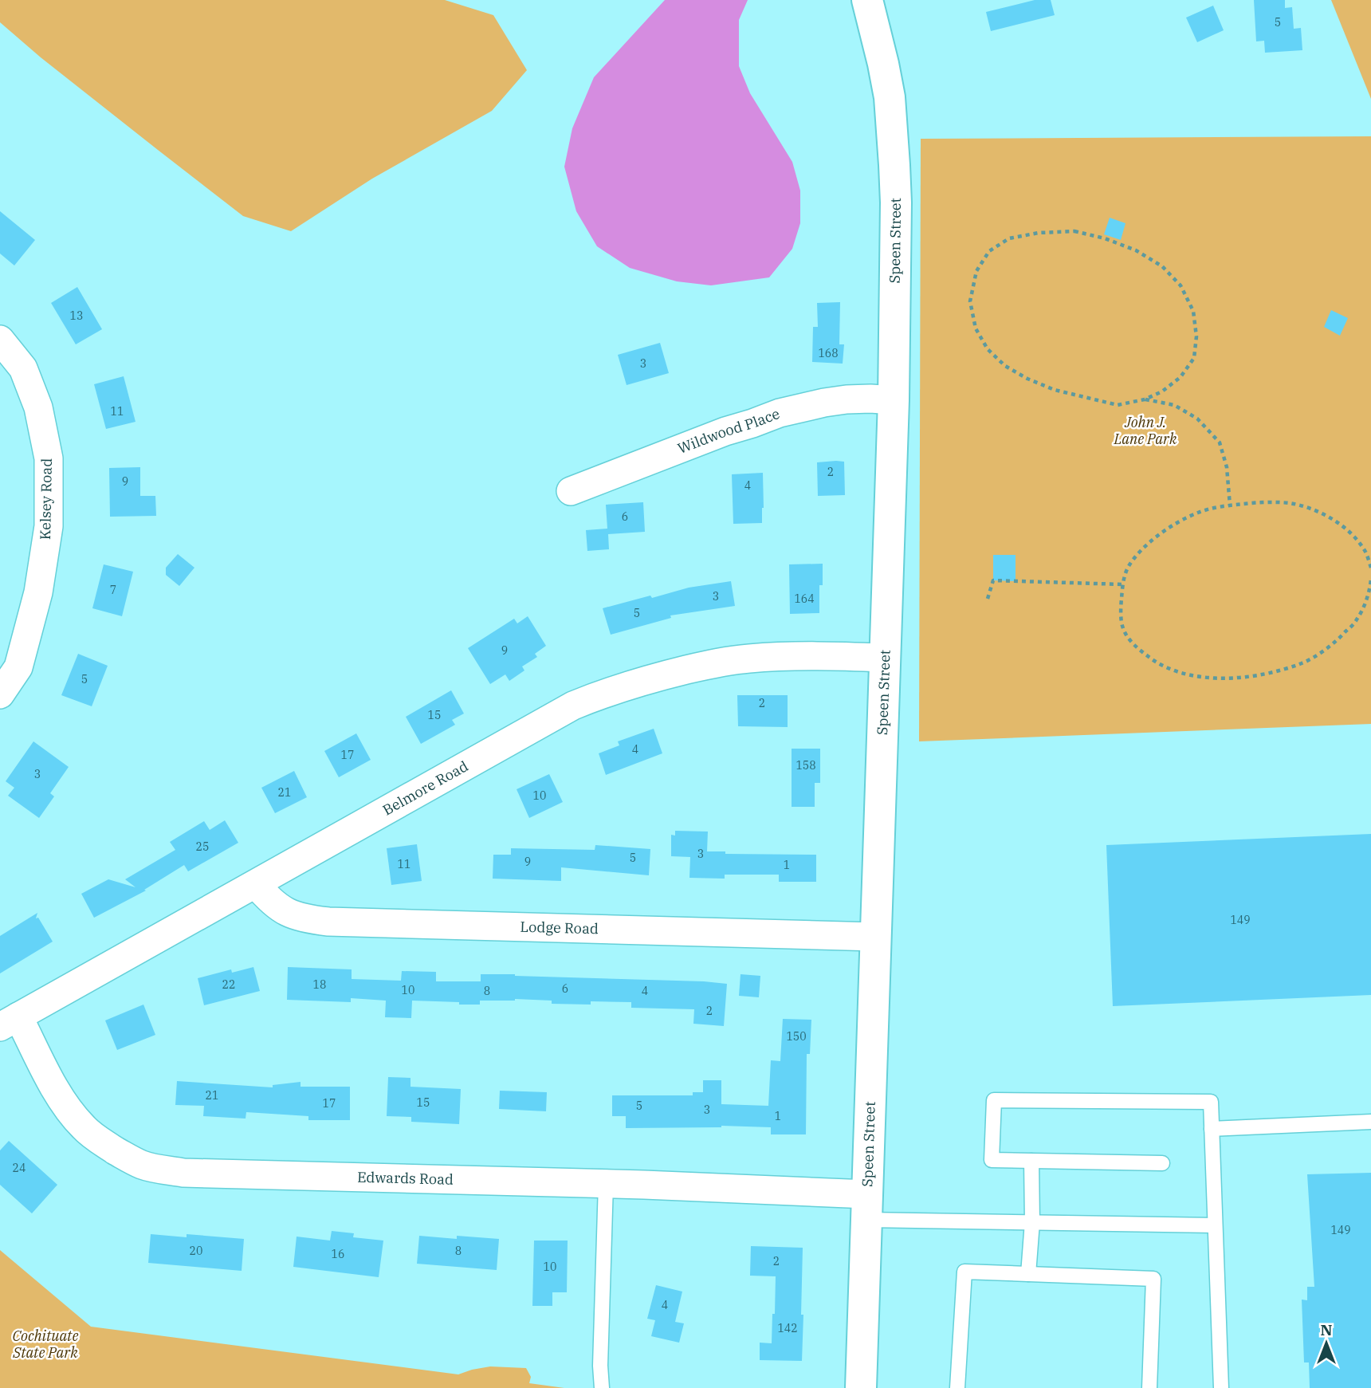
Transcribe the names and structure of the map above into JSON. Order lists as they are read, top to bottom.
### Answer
{
  "streets": {
    "street": [
      "Speen Street",
      "Wildwood Place",
      "Kelsey Road",
      "Belmore Road",
      "Lodge Road",
      "Edwards Road"
    ]
  },
  "crossings": [
    ["Speen Street", "Wildwood Place"],
    ["Speen Street", "Belmore Road"],
    ["Speen Street", "Lodge Road"],
    ["Speen Street", "Edwards Road"],
    ["Belmore Road", "Lodge Road"],
    ["Belmore Road", "Edwards Road"]
  ],
  "parks": ["John J. Lane Park", "Cochituate State Park"],
  "house_numbers": [
    "5",
    "13",
    "168",
    "3",
    "11",
    "2",
    "9",
    "4",
    "6",
    "7",
    "3",
    "164",
    "5",
    "9",
    "5",
    "2",
    "15",
    "4",
    "17",
    "158",
    "3",
    "21",
    "10",
    "25",
    "3",
    "5",
    "9",
    "11",
    "1",
    "149",
    "22",
    "18",
    "6",
    "10",
    "8",
    "4",
    "2",
    "150",
    "21",
    "15",
    "17",
    "5",
    "3",
    "1",
    "24",
    "149",
    "20",
    "8",
    "16",
    "2",
    "10",
    "4",
    "142"
  ],
  "north": "top"
}
